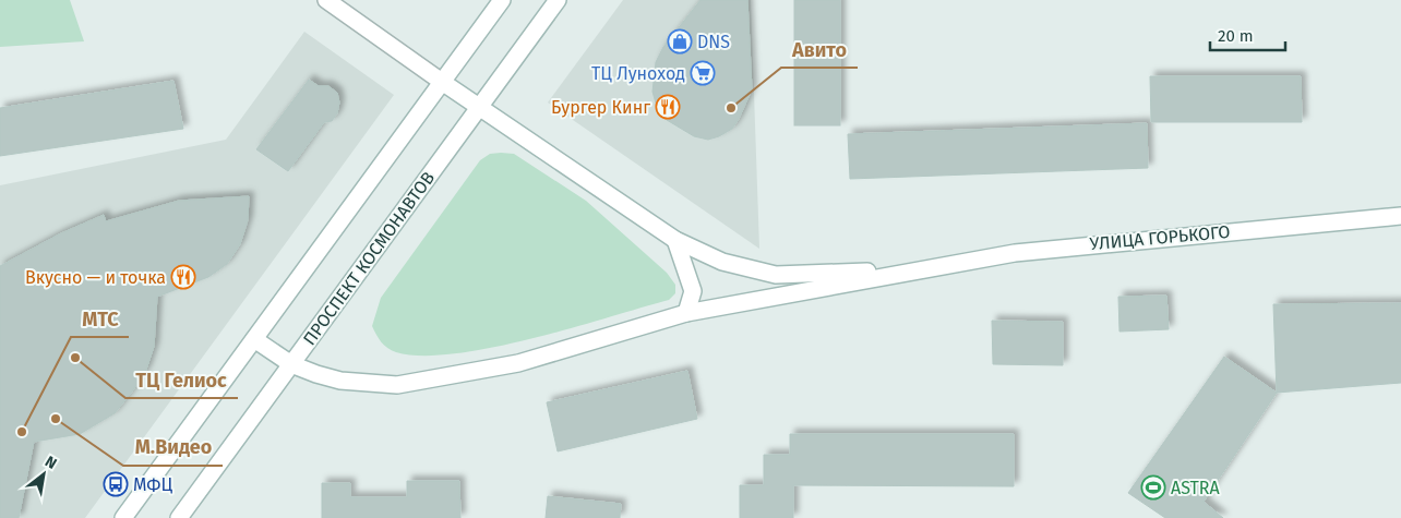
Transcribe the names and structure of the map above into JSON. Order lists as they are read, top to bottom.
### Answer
{
  "streets": {
    "main road": ["УЛИЦА ГОРЬКОГО", "ПРОСПЕКТ КОСМОНАВТОВ"]
  },
  "places": {
    "shop": ["DNS"],
    "supermarket": ["ТЦ Луноход"],
    "restaurant": ["Бургер Кинг", "Вкусно — и точка"],
    "other": [
      "Авито",
      "ТЦ Гелиос",
      "М.Видео",
      "МТС"
    ],
    "bus stop": ["МФЦ"],
    "sports": ["ASTRA"]
  },
  "scale_bar": "20 m",
  "north": "top right"
}
